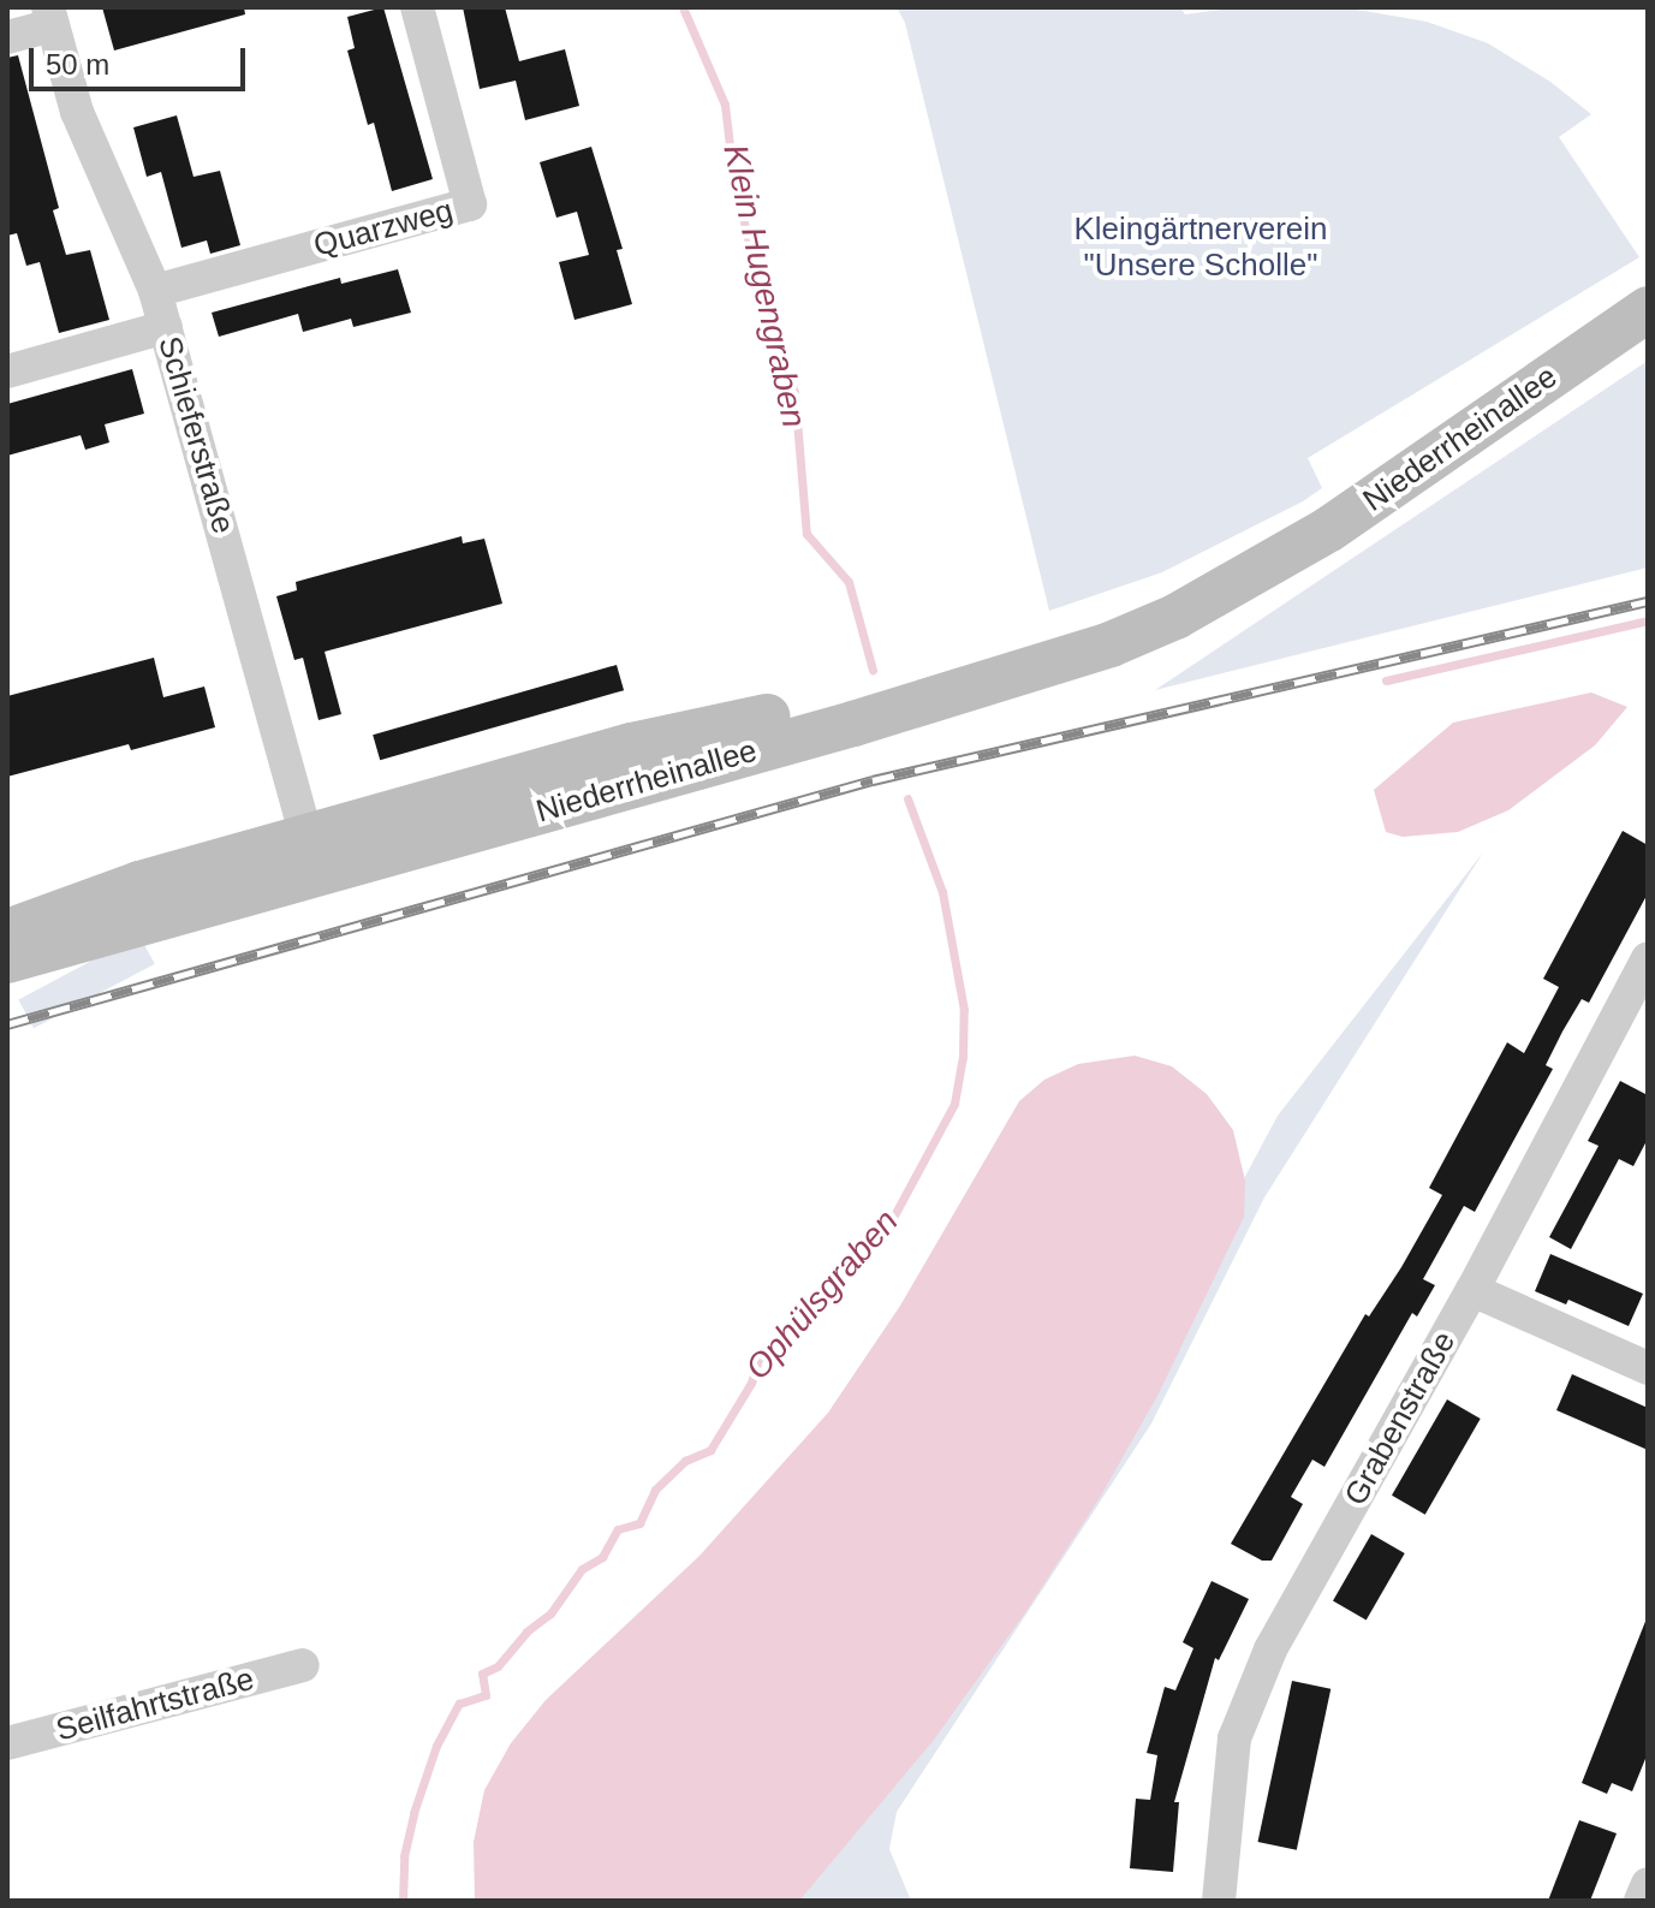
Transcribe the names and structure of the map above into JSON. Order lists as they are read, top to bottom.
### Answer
{
  "streets": {
    "main road": ["Niederrheinallee"],
    "street": [
      "Quarzweg",
      "Schieferstraße",
      "Grabenstraße",
      "Seilfahrtstraße"
    ]
  },
  "crossings": [
    ["Quarzweg", "Schieferstraße"],
    ["Schieferstraße", "Niederrheinallee"]
  ],
  "water": ["Klein Hugengraben", "Ophülsgraben"],
  "parks": ["Kleingärtnerverein \"Unsere Scholle\""],
  "scale_bar": "50 m"
}
